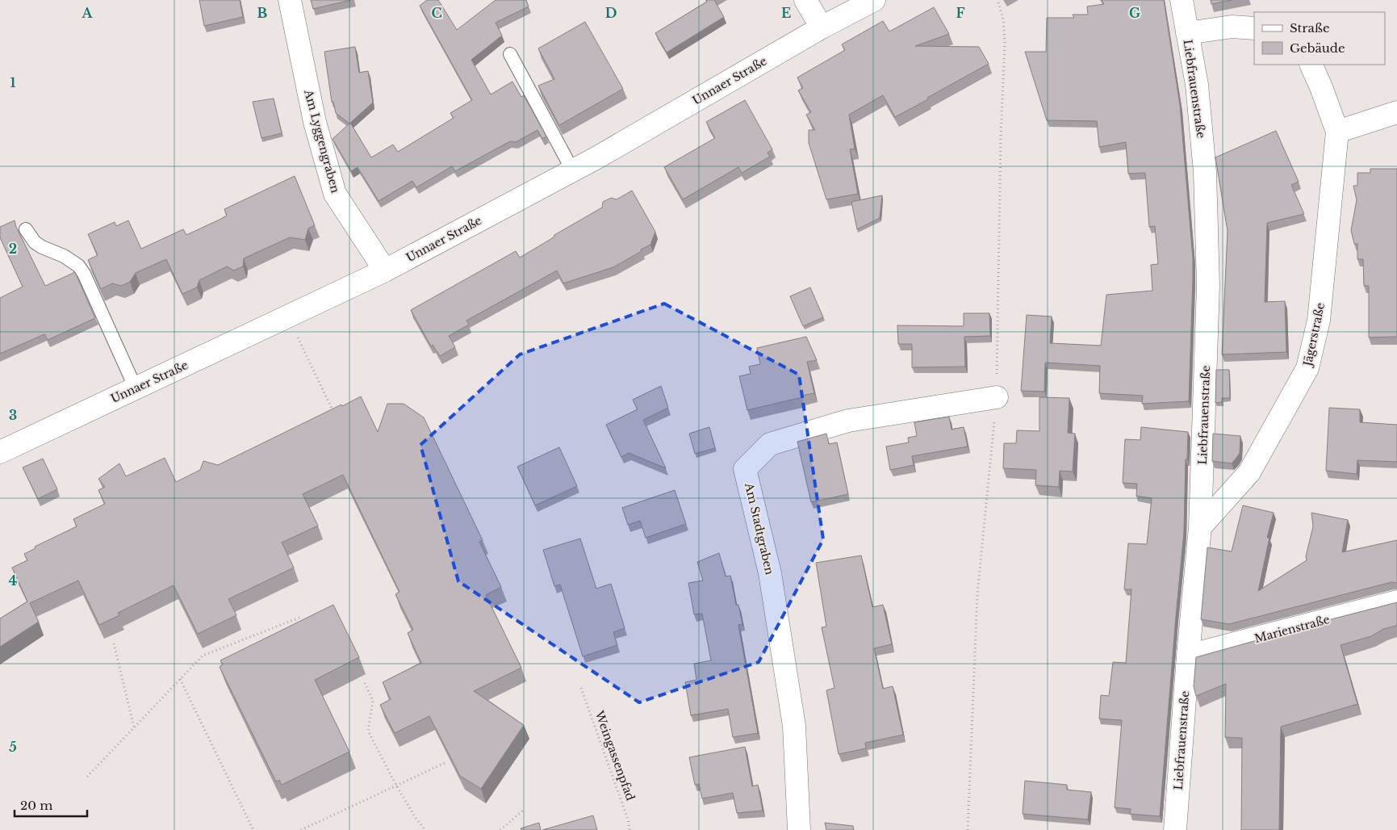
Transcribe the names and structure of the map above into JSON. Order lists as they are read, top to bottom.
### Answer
{
  "streets": {
    "street": [
      "Unnaer Straße",
      "Liebfrauenstraße",
      "Am Lyggengraben",
      "Jägerstraße",
      "Am Stadtgraben",
      "Marienstraße"
    ],
    "path": ["Weingassenpfad"]
  },
  "crossings": [
    ["Unnaer Straße", "Am Lyggengraben"],
    ["Liebfrauenstraße", "Jägerstraße"],
    ["Liebfrauenstraße", "Marienstraße"]
  ],
  "legend": ["Straße", "Gebäude"],
  "scale_bar": "20 m",
  "grid": {
    "columns": [
      "A",
      "B",
      "C",
      "D",
      "E",
      "F",
      "G"
    ],
    "rows": [
      "1",
      "2",
      "3",
      "4",
      "5"
    ]
  }
}
